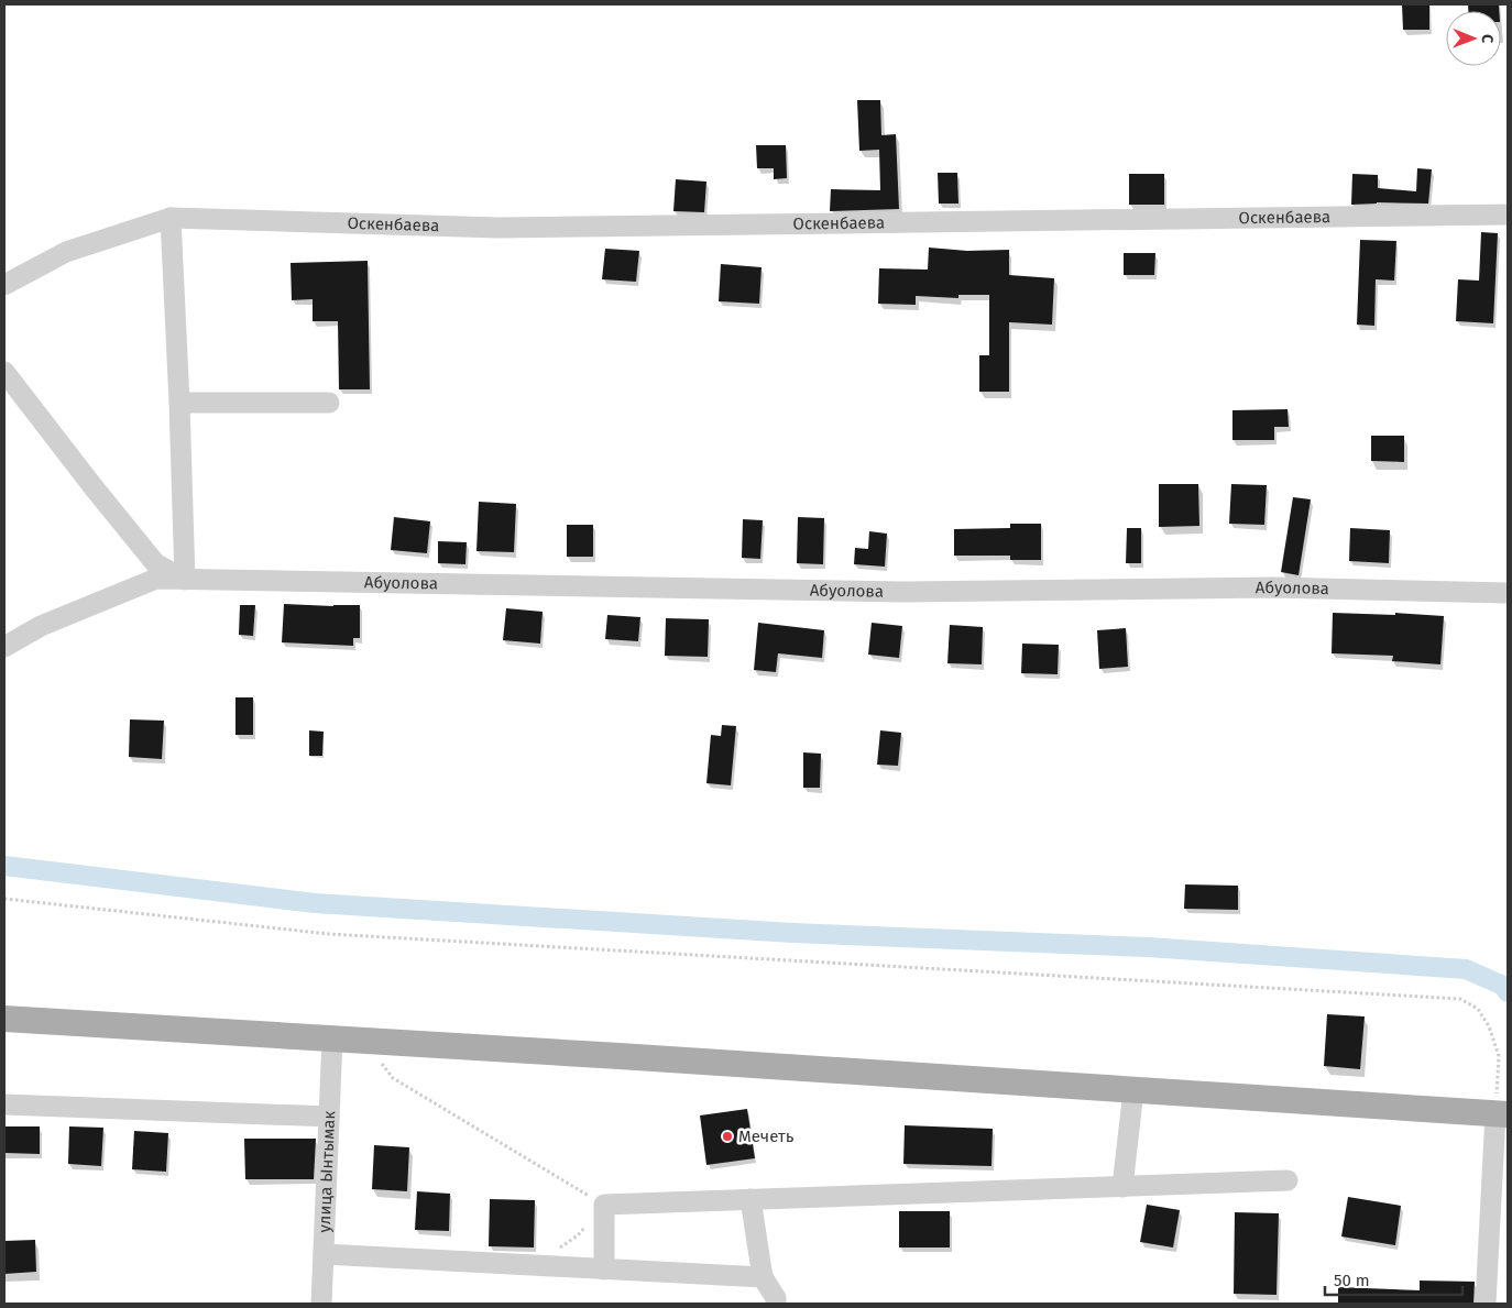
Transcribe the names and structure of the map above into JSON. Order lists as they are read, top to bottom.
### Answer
{
  "streets": {
    "street": ["Оскенбаева", "Абуолова", "улица Ынтымак"]
  },
  "places": ["Мечеть"],
  "scale_bar": "50 m",
  "north": "right"
}
